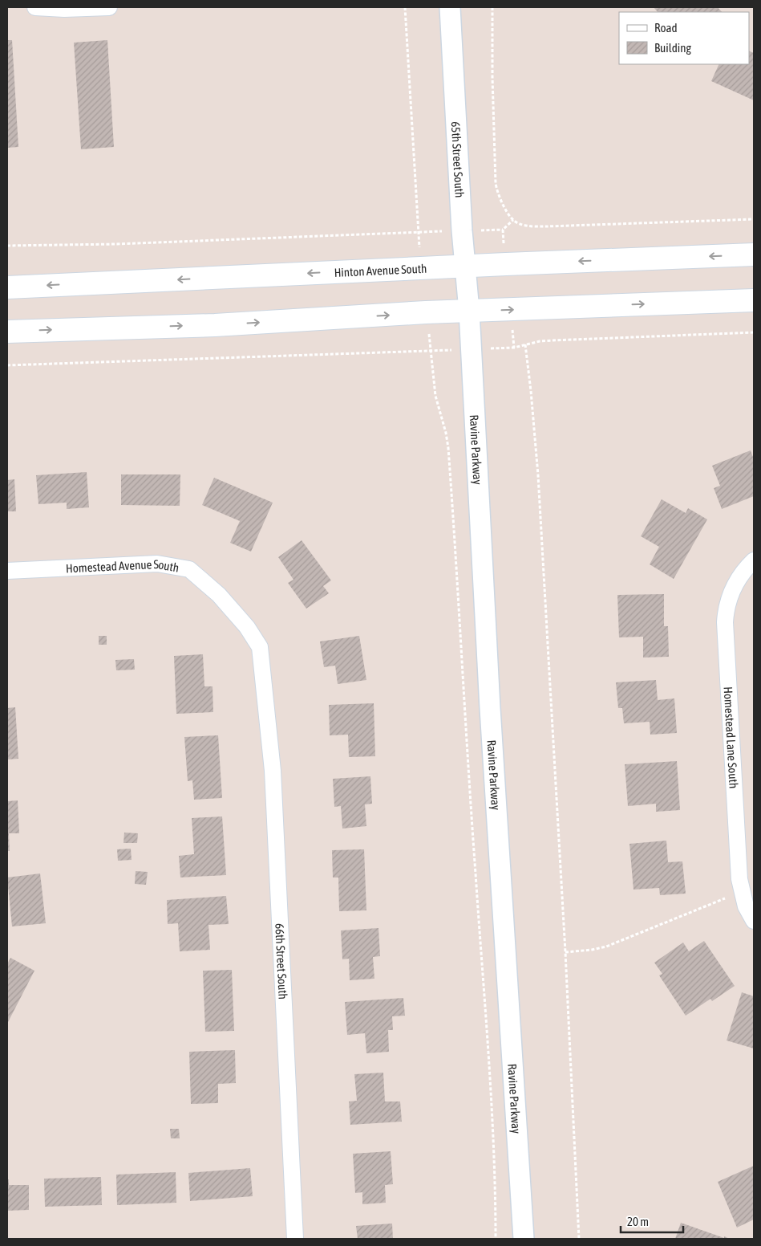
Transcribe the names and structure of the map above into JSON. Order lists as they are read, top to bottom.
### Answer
{
  "streets": {
    "main road": ["Hinton Avenue South"],
    "street": [
      "65th Street South",
      "Ravine Parkway",
      "Homestead Avenue South",
      "Homestead Lane South",
      "66th Street South"
    ]
  },
  "crossings": [
    ["65th Street South", "Hinton Avenue South"],
    ["65th Street South", "Ravine Parkway"],
    ["Homestead Avenue South", "66th Street South"]
  ],
  "legend": ["Road", "Building"],
  "scale_bar": "20 m"
}
